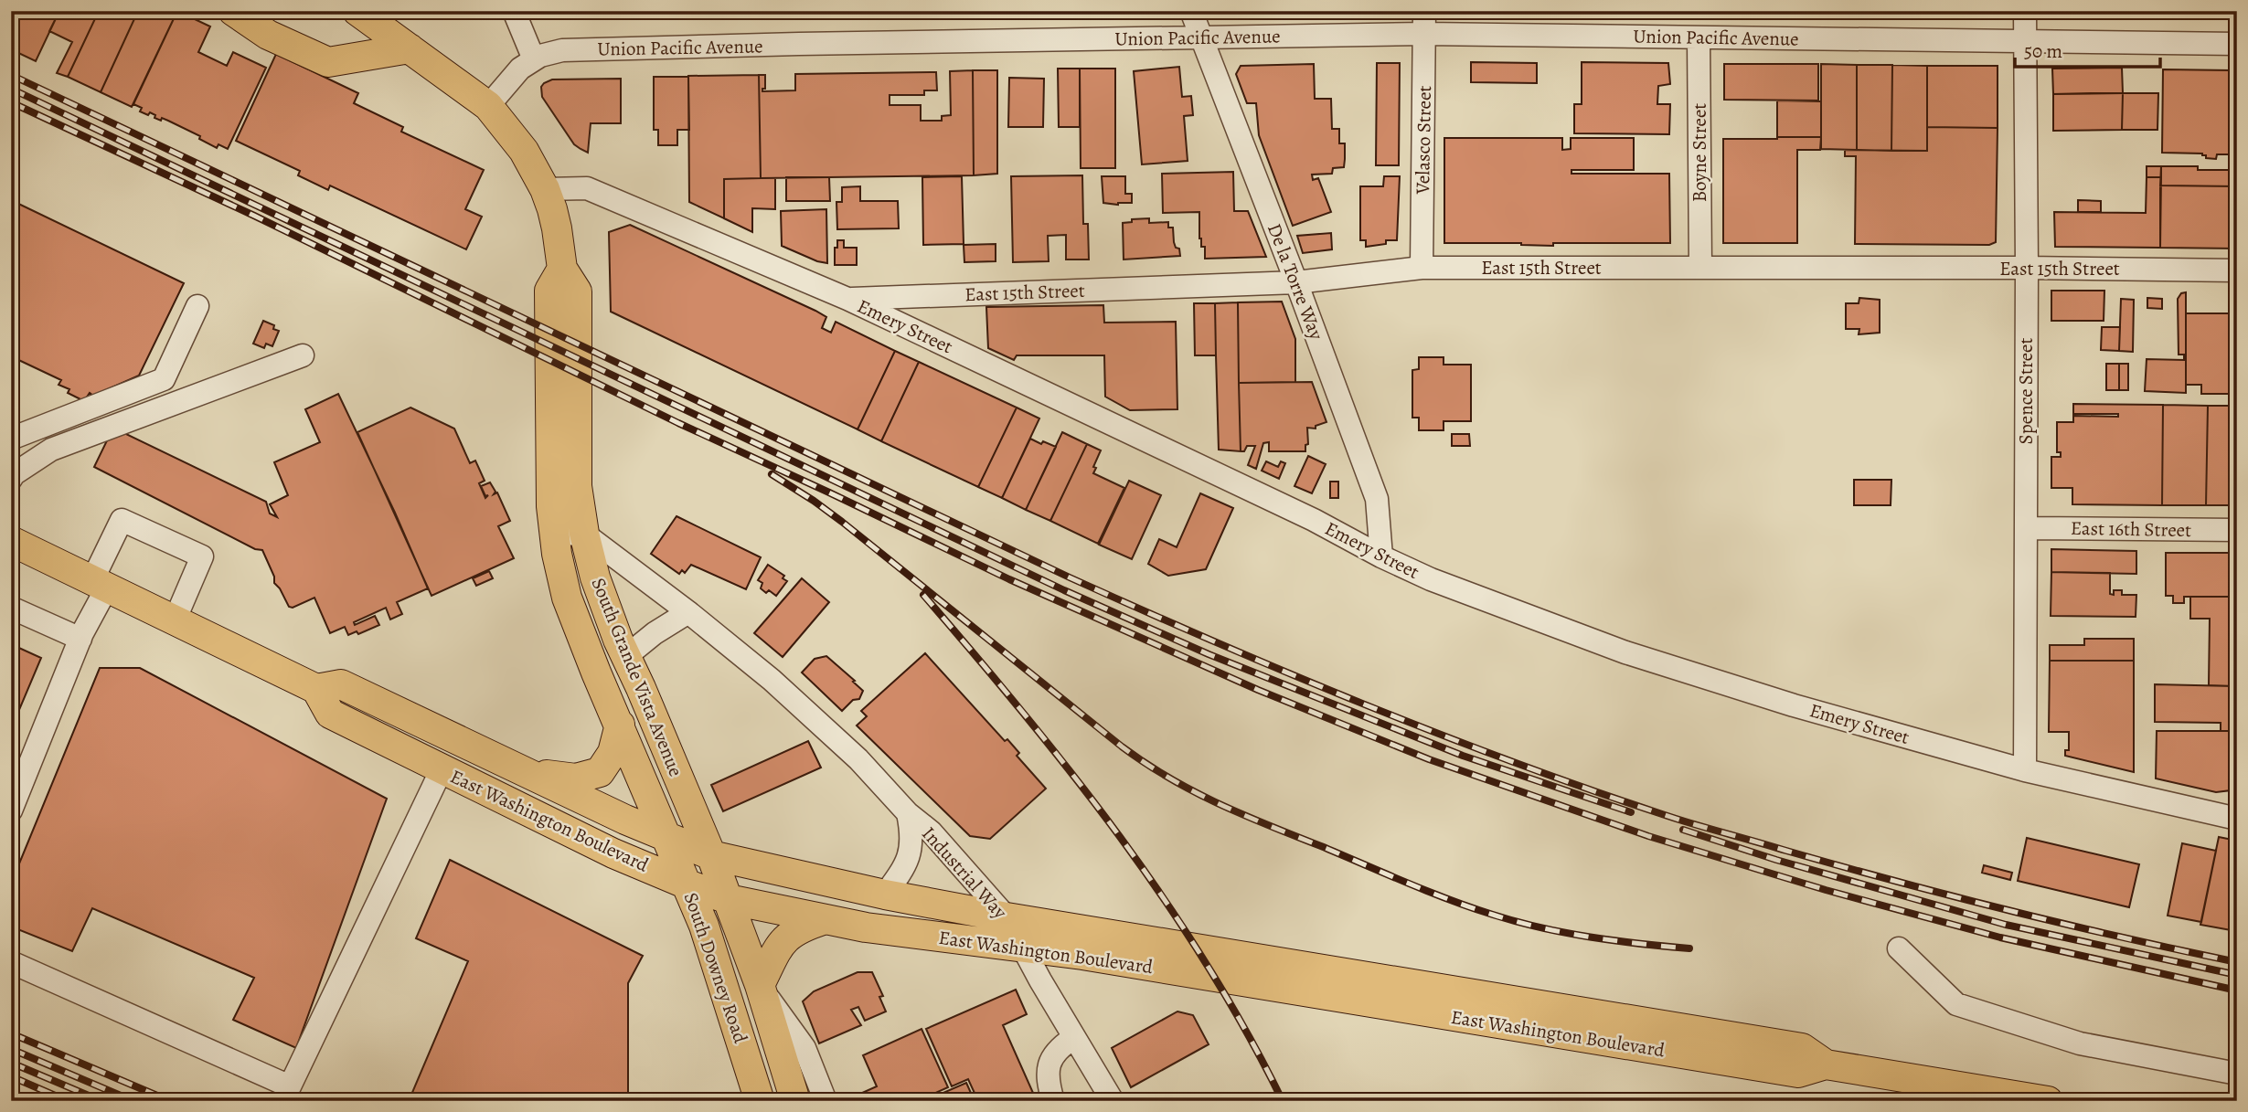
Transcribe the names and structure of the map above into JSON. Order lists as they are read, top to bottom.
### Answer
{
  "streets": {
    "main road": ["South Grande Vista Avenue", "East Washington Boulevard", "South Downey Road"],
    "street": [
      "Union Pacific Avenue",
      "Velasco Street",
      "Boyne Street",
      "East 15th Street",
      "De la Torre Way",
      "Emery Street",
      "Spence Street",
      "East 16th Street",
      "Industrial Way"
    ]
  },
  "crossings": [
    ["Union Pacific Avenue", "Velasco Street"],
    ["Union Pacific Avenue", "Boyne Street"],
    ["Union Pacific Avenue", "De la Torre Way"],
    ["Union Pacific Avenue", "Spence Street"],
    ["Union Pacific Avenue", "South Grande Vista Avenue"],
    ["Velasco Street", "East 15th Street"],
    ["Boyne Street", "East 15th Street"],
    ["East 15th Street", "De la Torre Way"],
    ["East 15th Street", "Emery Street"],
    ["East 15th Street", "Spence Street"],
    ["De la Torre Way", "Emery Street"],
    ["Emery Street", "Spence Street"],
    ["Emery Street", "South Grande Vista Avenue"],
    ["Spence Street", "East 16th Street"],
    ["South Grande Vista Avenue", "East Washington Boulevard"],
    ["South Grande Vista Avenue", "Industrial Way"],
    ["South Grande Vista Avenue", "South Downey Road"],
    ["East Washington Boulevard", "Industrial Way"],
    ["East Washington Boulevard", "South Downey Road"]
  ],
  "scale_bar": "50 m"
}
